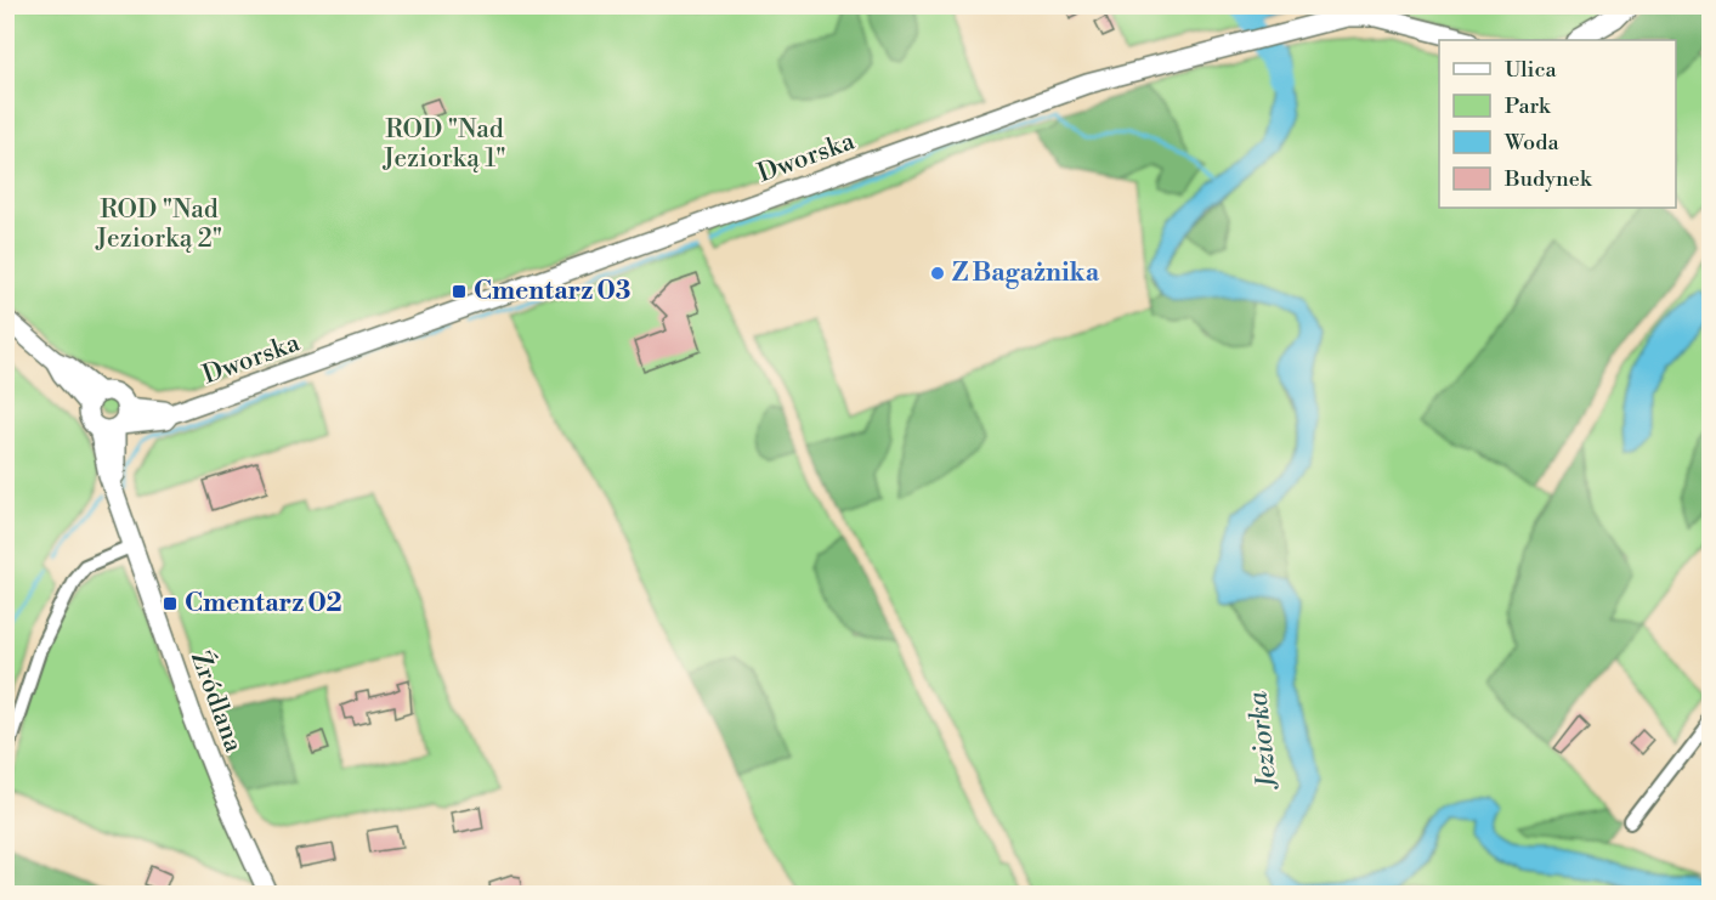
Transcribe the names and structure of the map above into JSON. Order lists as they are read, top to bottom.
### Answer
{
  "streets": {
    "street": ["Dworska", "Źródlana"]
  },
  "crossings": [
    ["Dworska", "Źródlana"]
  ],
  "water": ["Jeziorka"],
  "parks": ["ROD \"Nad Jeziorką 1\"", "ROD \"Nad Jeziorką 2\""],
  "places": {
    "other": ["Z Bagażnika"],
    "transit": ["Cmentarz 03", "Cmentarz 02"]
  },
  "legend": [
    "Ulica",
    "Park",
    "Woda",
    "Budynek"
  ]
}
